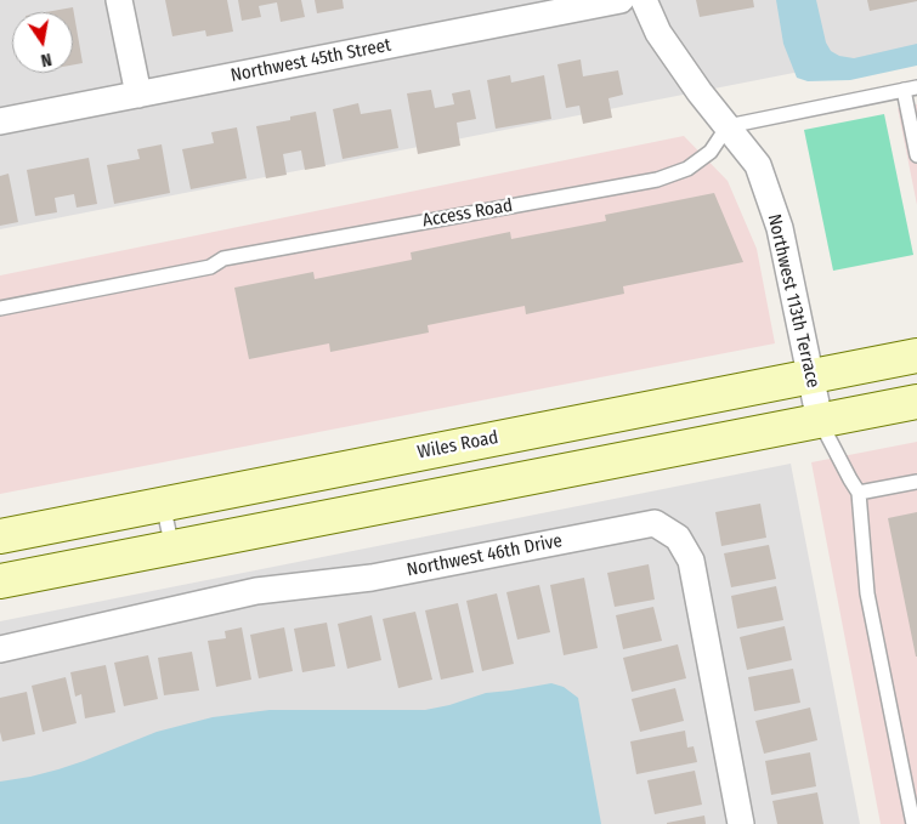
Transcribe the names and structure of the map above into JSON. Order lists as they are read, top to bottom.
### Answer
{
  "streets": {
    "main road": ["Wiles Road"],
    "street": ["Northwest 45th Street", "Northwest 113th Terrace", "Northwest 46th Drive"],
    "lane": ["Access Road"]
  },
  "crossings": [
    ["Access Road", "Northwest 113th Terrace"],
    ["Northwest 113th Terrace", "Wiles Road"]
  ],
  "north": "bottom"
}
